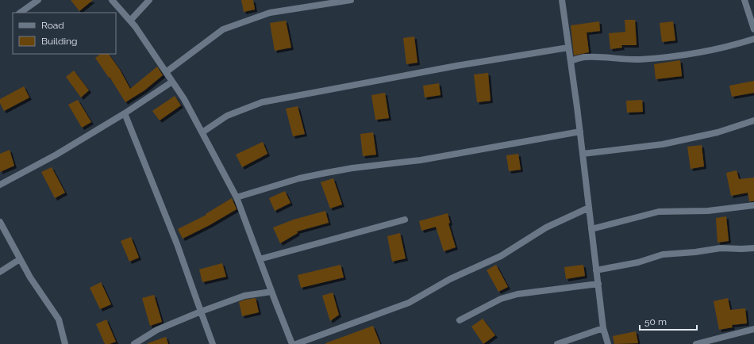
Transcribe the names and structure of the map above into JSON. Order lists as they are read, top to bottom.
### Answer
{
  "legend": ["Road", "Building"],
  "scale_bar": "50 m"
}
